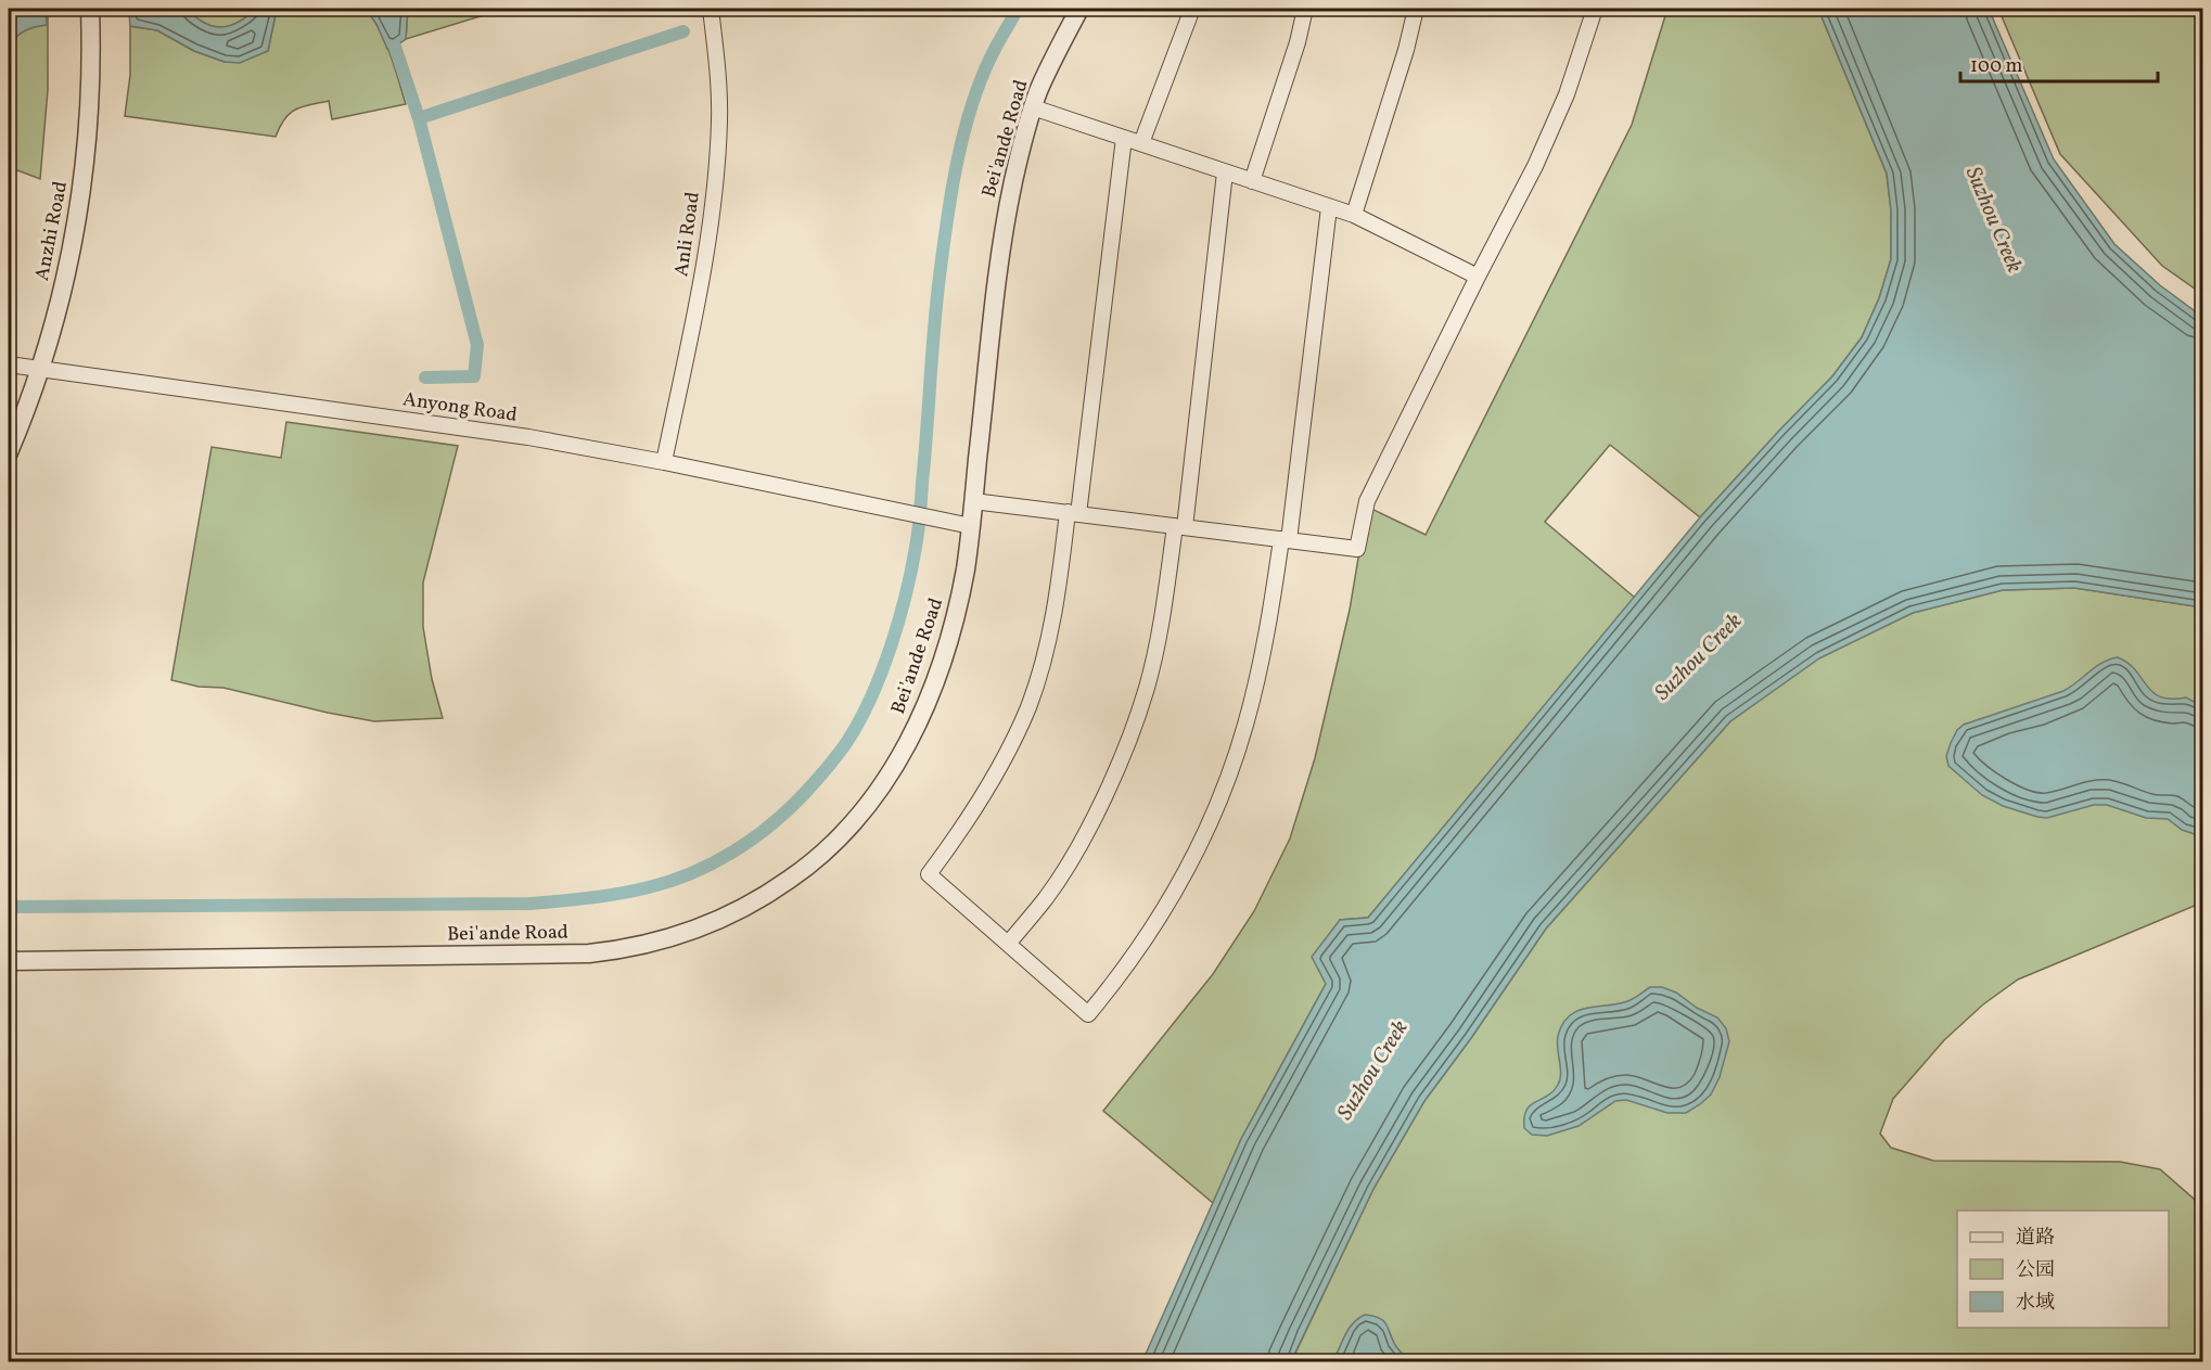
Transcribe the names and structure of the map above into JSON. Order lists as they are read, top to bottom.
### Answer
{
  "streets": {
    "street": [
      "Bei'ande Road",
      "Anzhi Road",
      "Anli Road",
      "Anyong Road"
    ]
  },
  "crossings": [
    ["Bei'ande Road", "Anyong Road"],
    ["Anzhi Road", "Anyong Road"],
    ["Anli Road", "Anyong Road"]
  ],
  "water": ["Suzhou Creek"],
  "legend": ["道路", "公园", "水域"],
  "scale_bar": "100 m"
}
